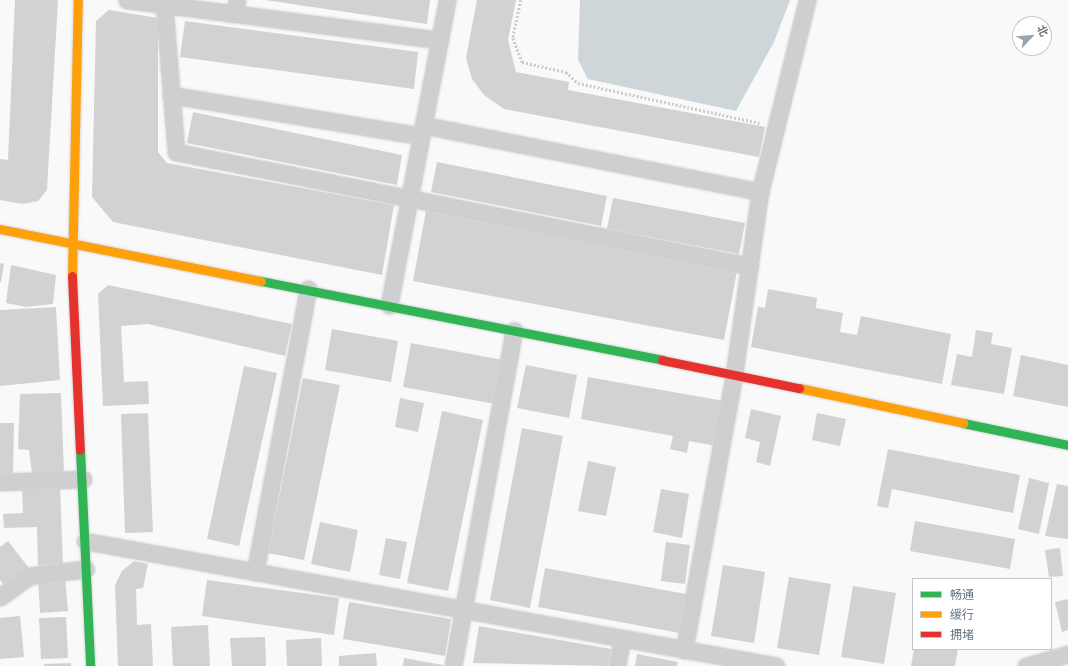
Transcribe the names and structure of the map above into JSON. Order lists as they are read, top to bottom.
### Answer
{
  "legend": ["畅通", "缓行", "拥堵"],
  "north": "top right"
}
